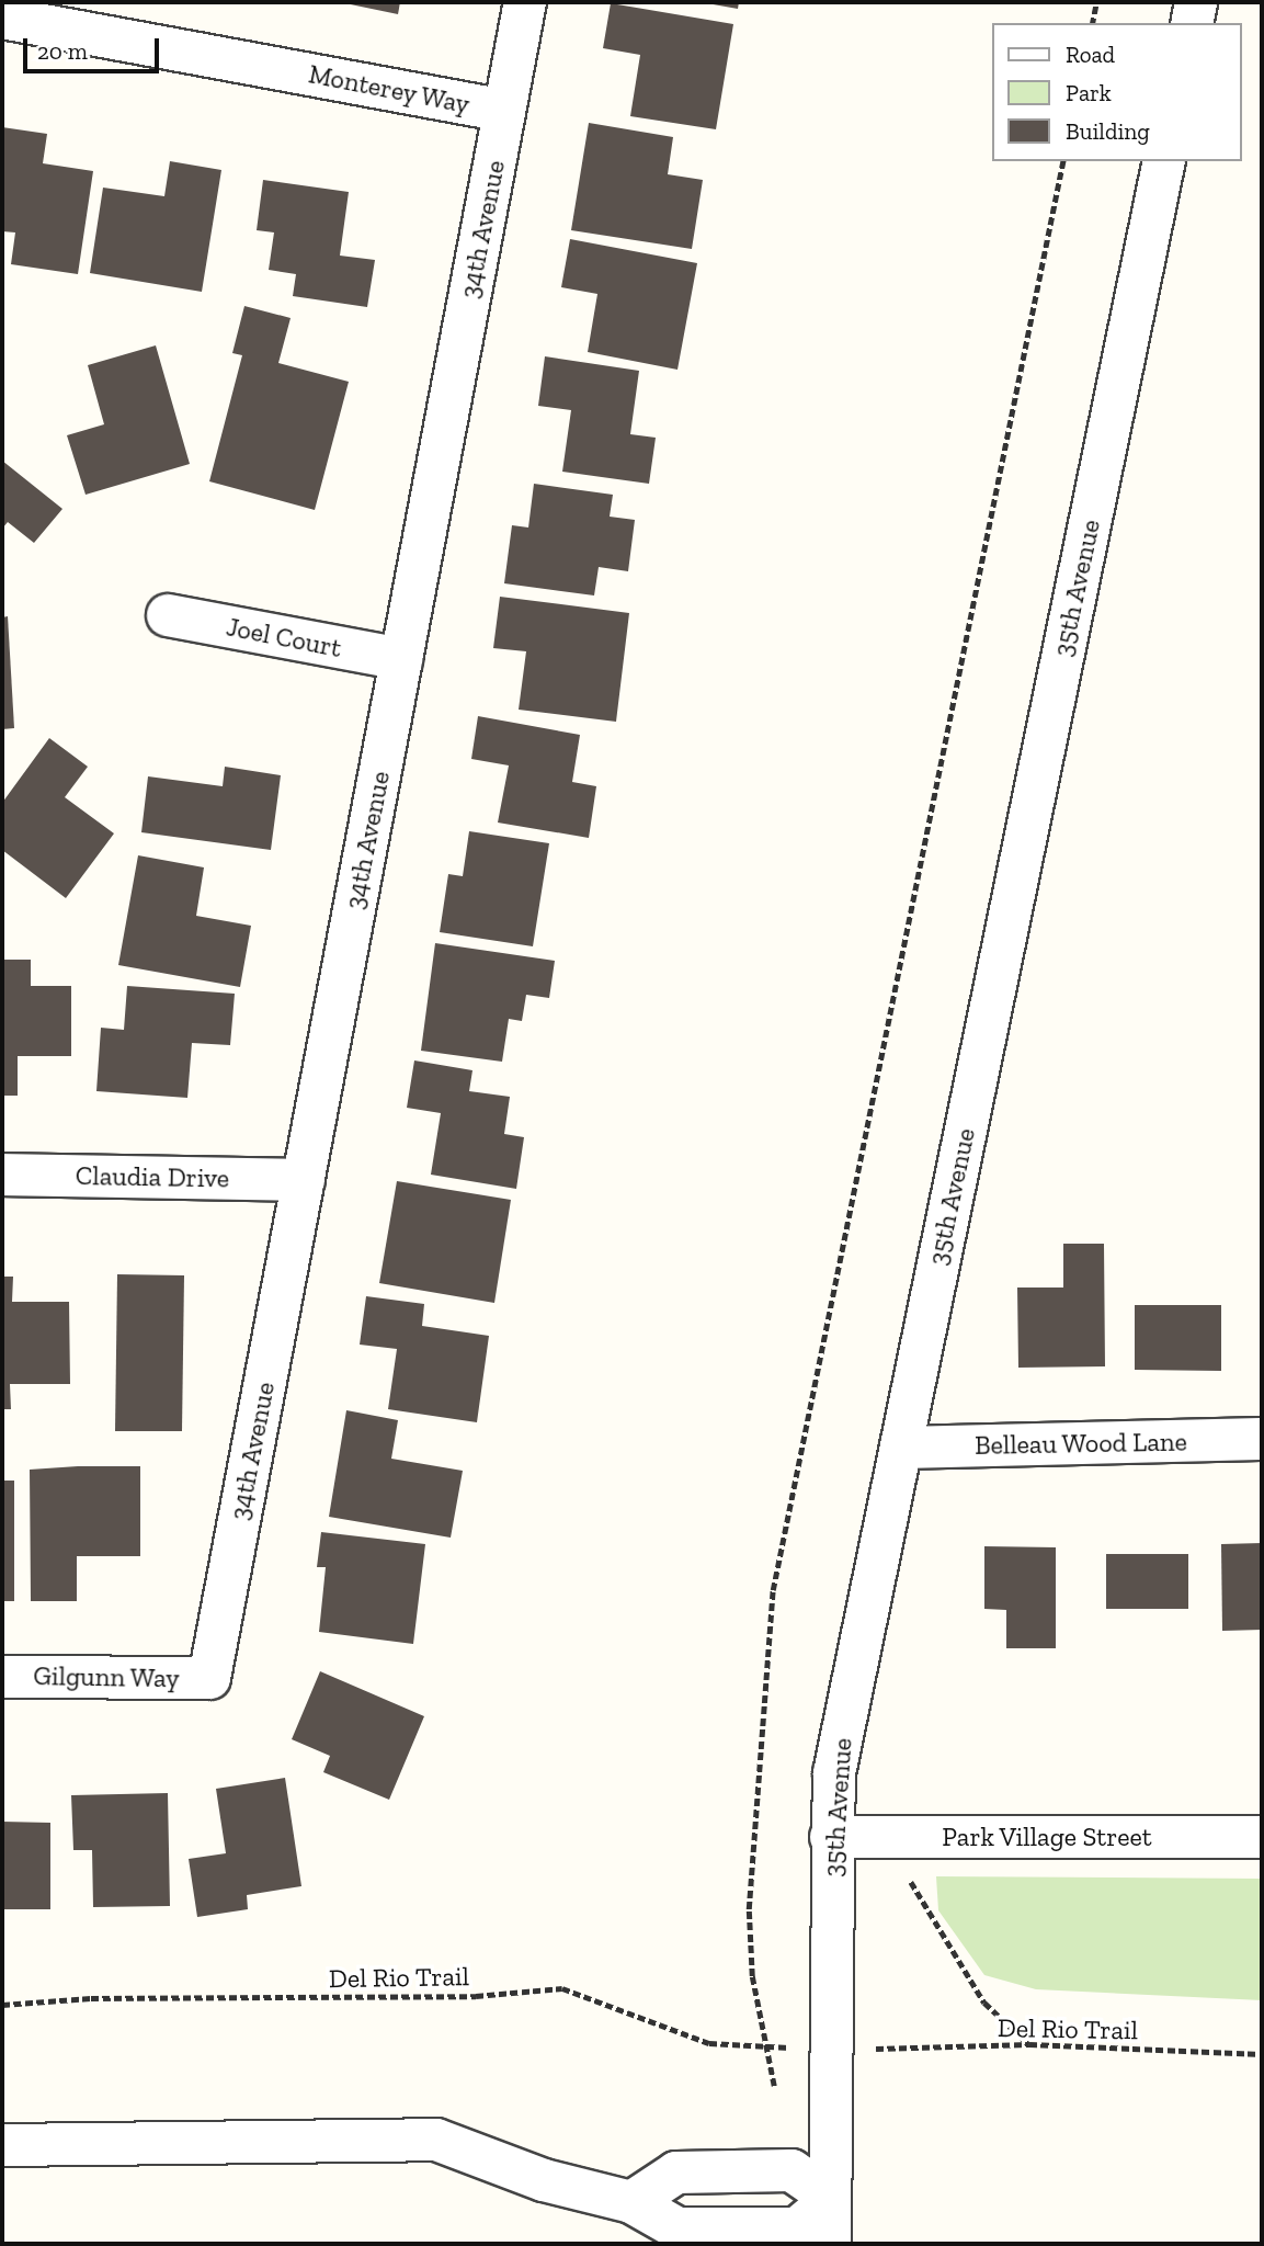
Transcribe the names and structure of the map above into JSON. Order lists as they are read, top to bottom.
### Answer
{
  "streets": {
    "street": [
      "Monterey Way",
      "34th Avenue",
      "35th Avenue",
      "Joel Court",
      "Claudia Drive",
      "Belleau Wood Lane",
      "Gilgunn Way",
      "Park Village Street"
    ],
    "path": ["Del Rio Trail"]
  },
  "crossings": [
    ["Monterey Way", "34th Avenue"],
    ["34th Avenue", "Joel Court"],
    ["34th Avenue", "Claudia Drive"],
    ["34th Avenue", "Gilgunn Way"],
    ["35th Avenue", "Belleau Wood Lane"],
    ["35th Avenue", "Park Village Street"]
  ],
  "legend": ["Road", "Park", "Building"],
  "scale_bar": "20 m"
}
